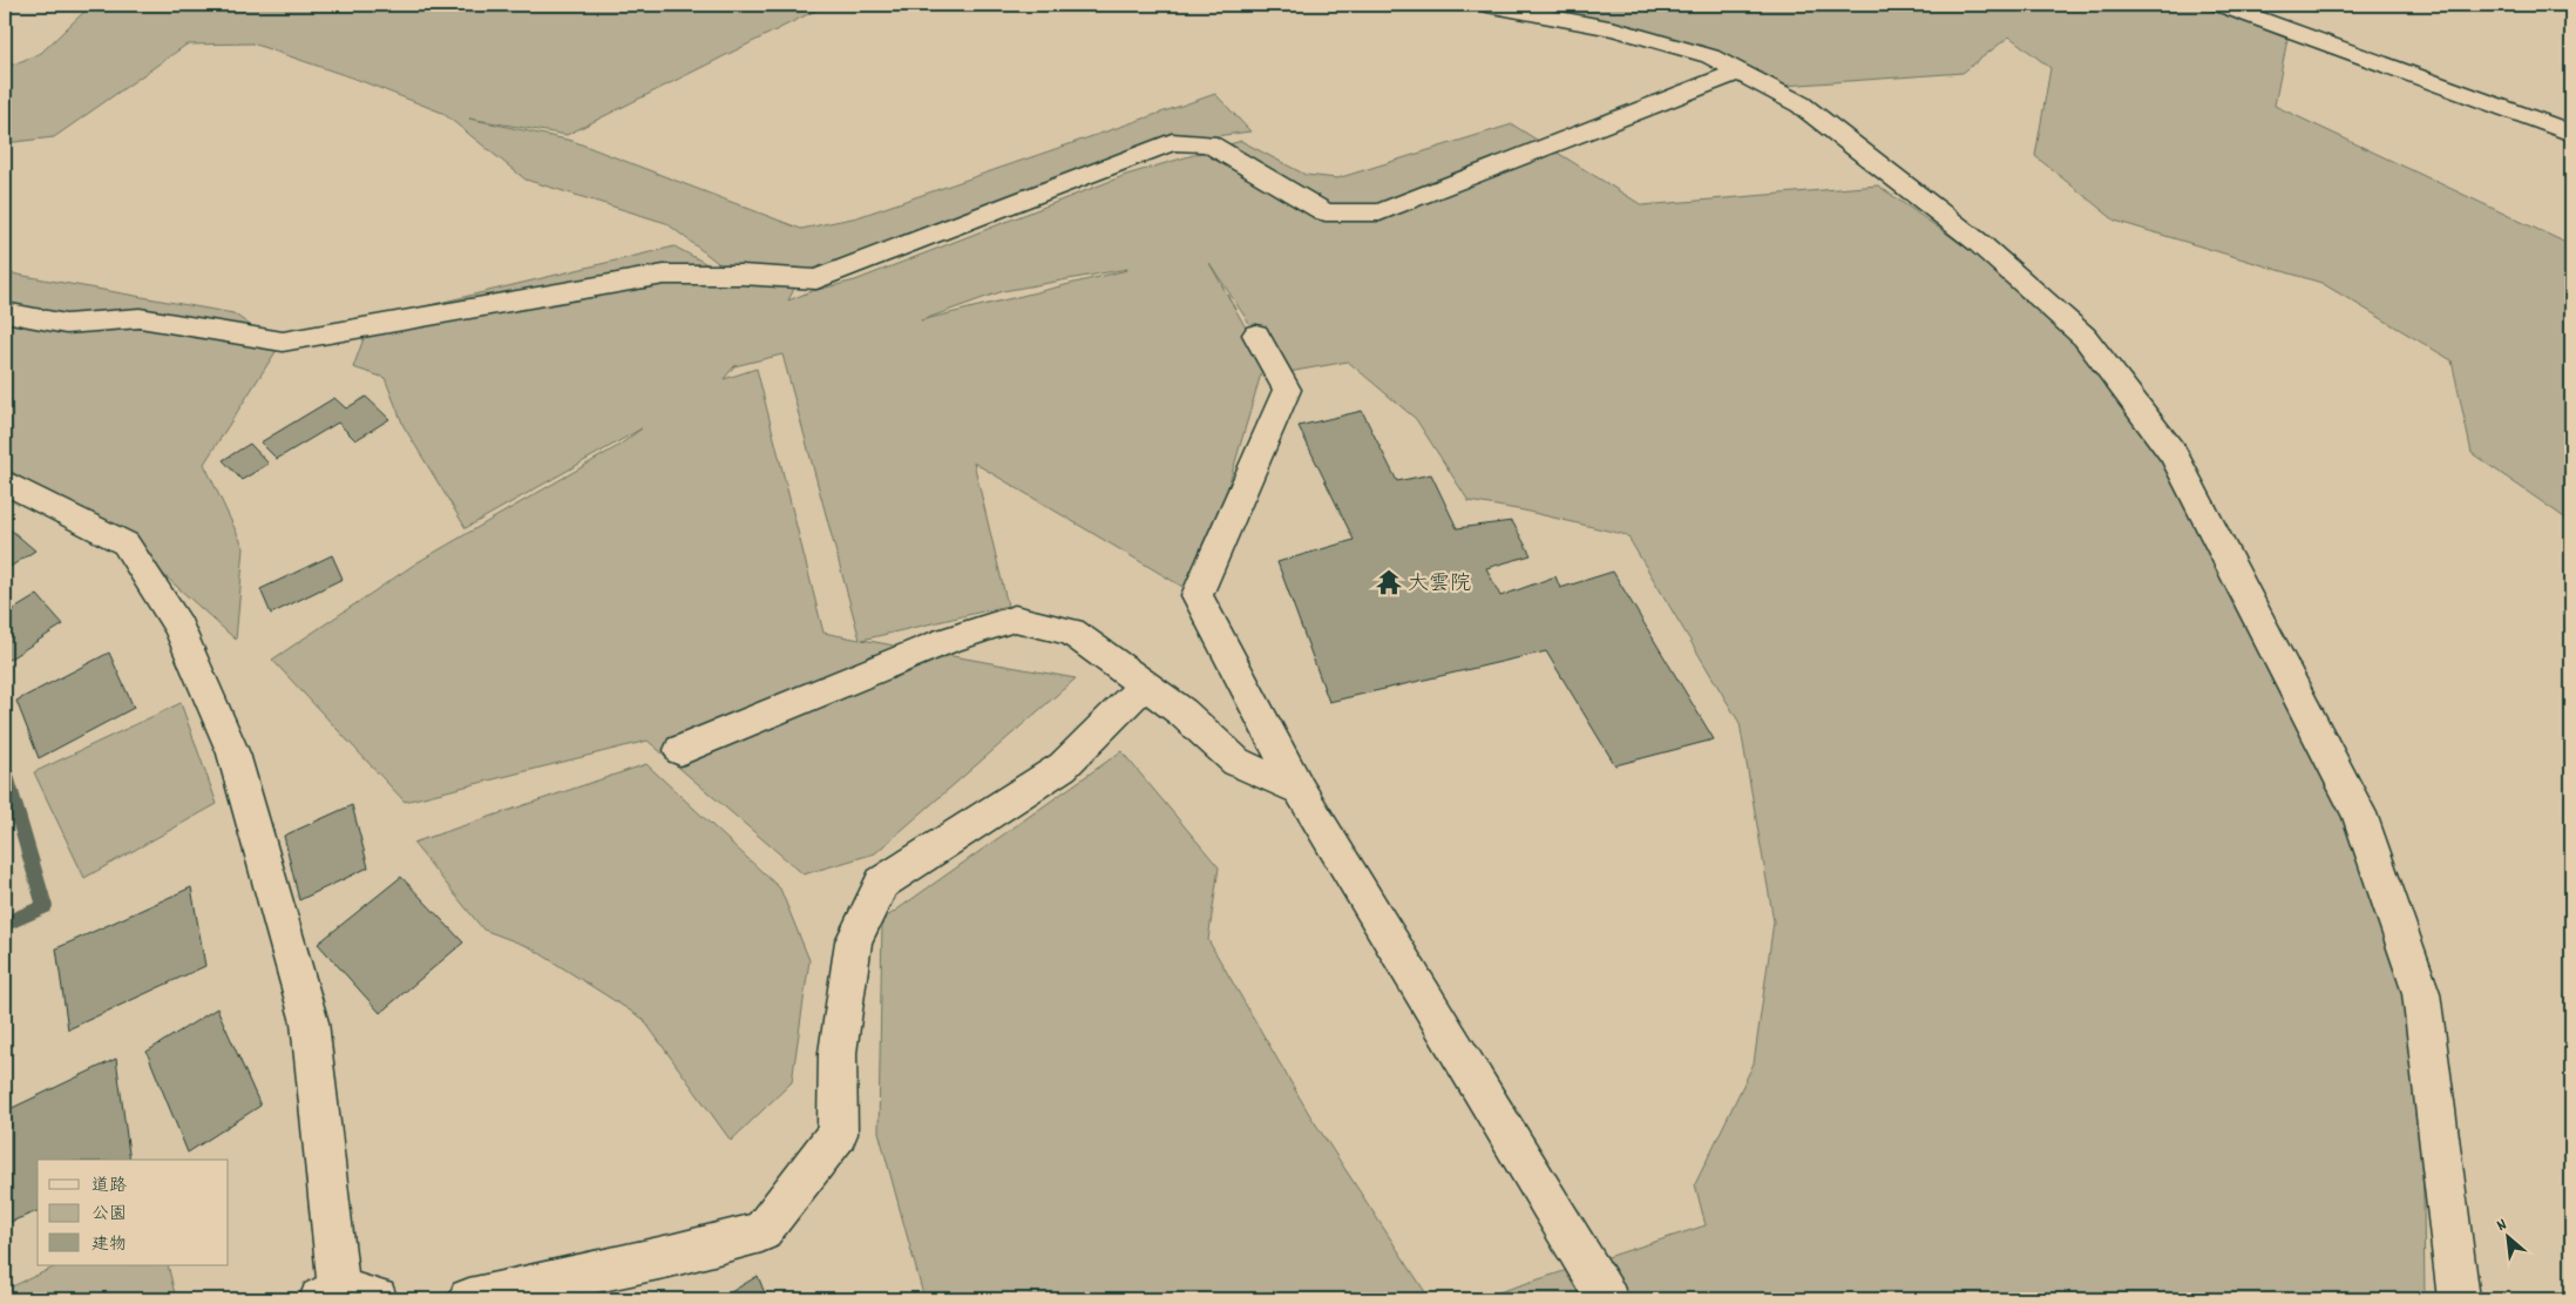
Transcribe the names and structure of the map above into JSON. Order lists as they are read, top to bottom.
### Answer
{
  "places": {
    "temple": ["大雲院"]
  },
  "legend": ["道路", "公園", "建物"],
  "north": "top left"
}
